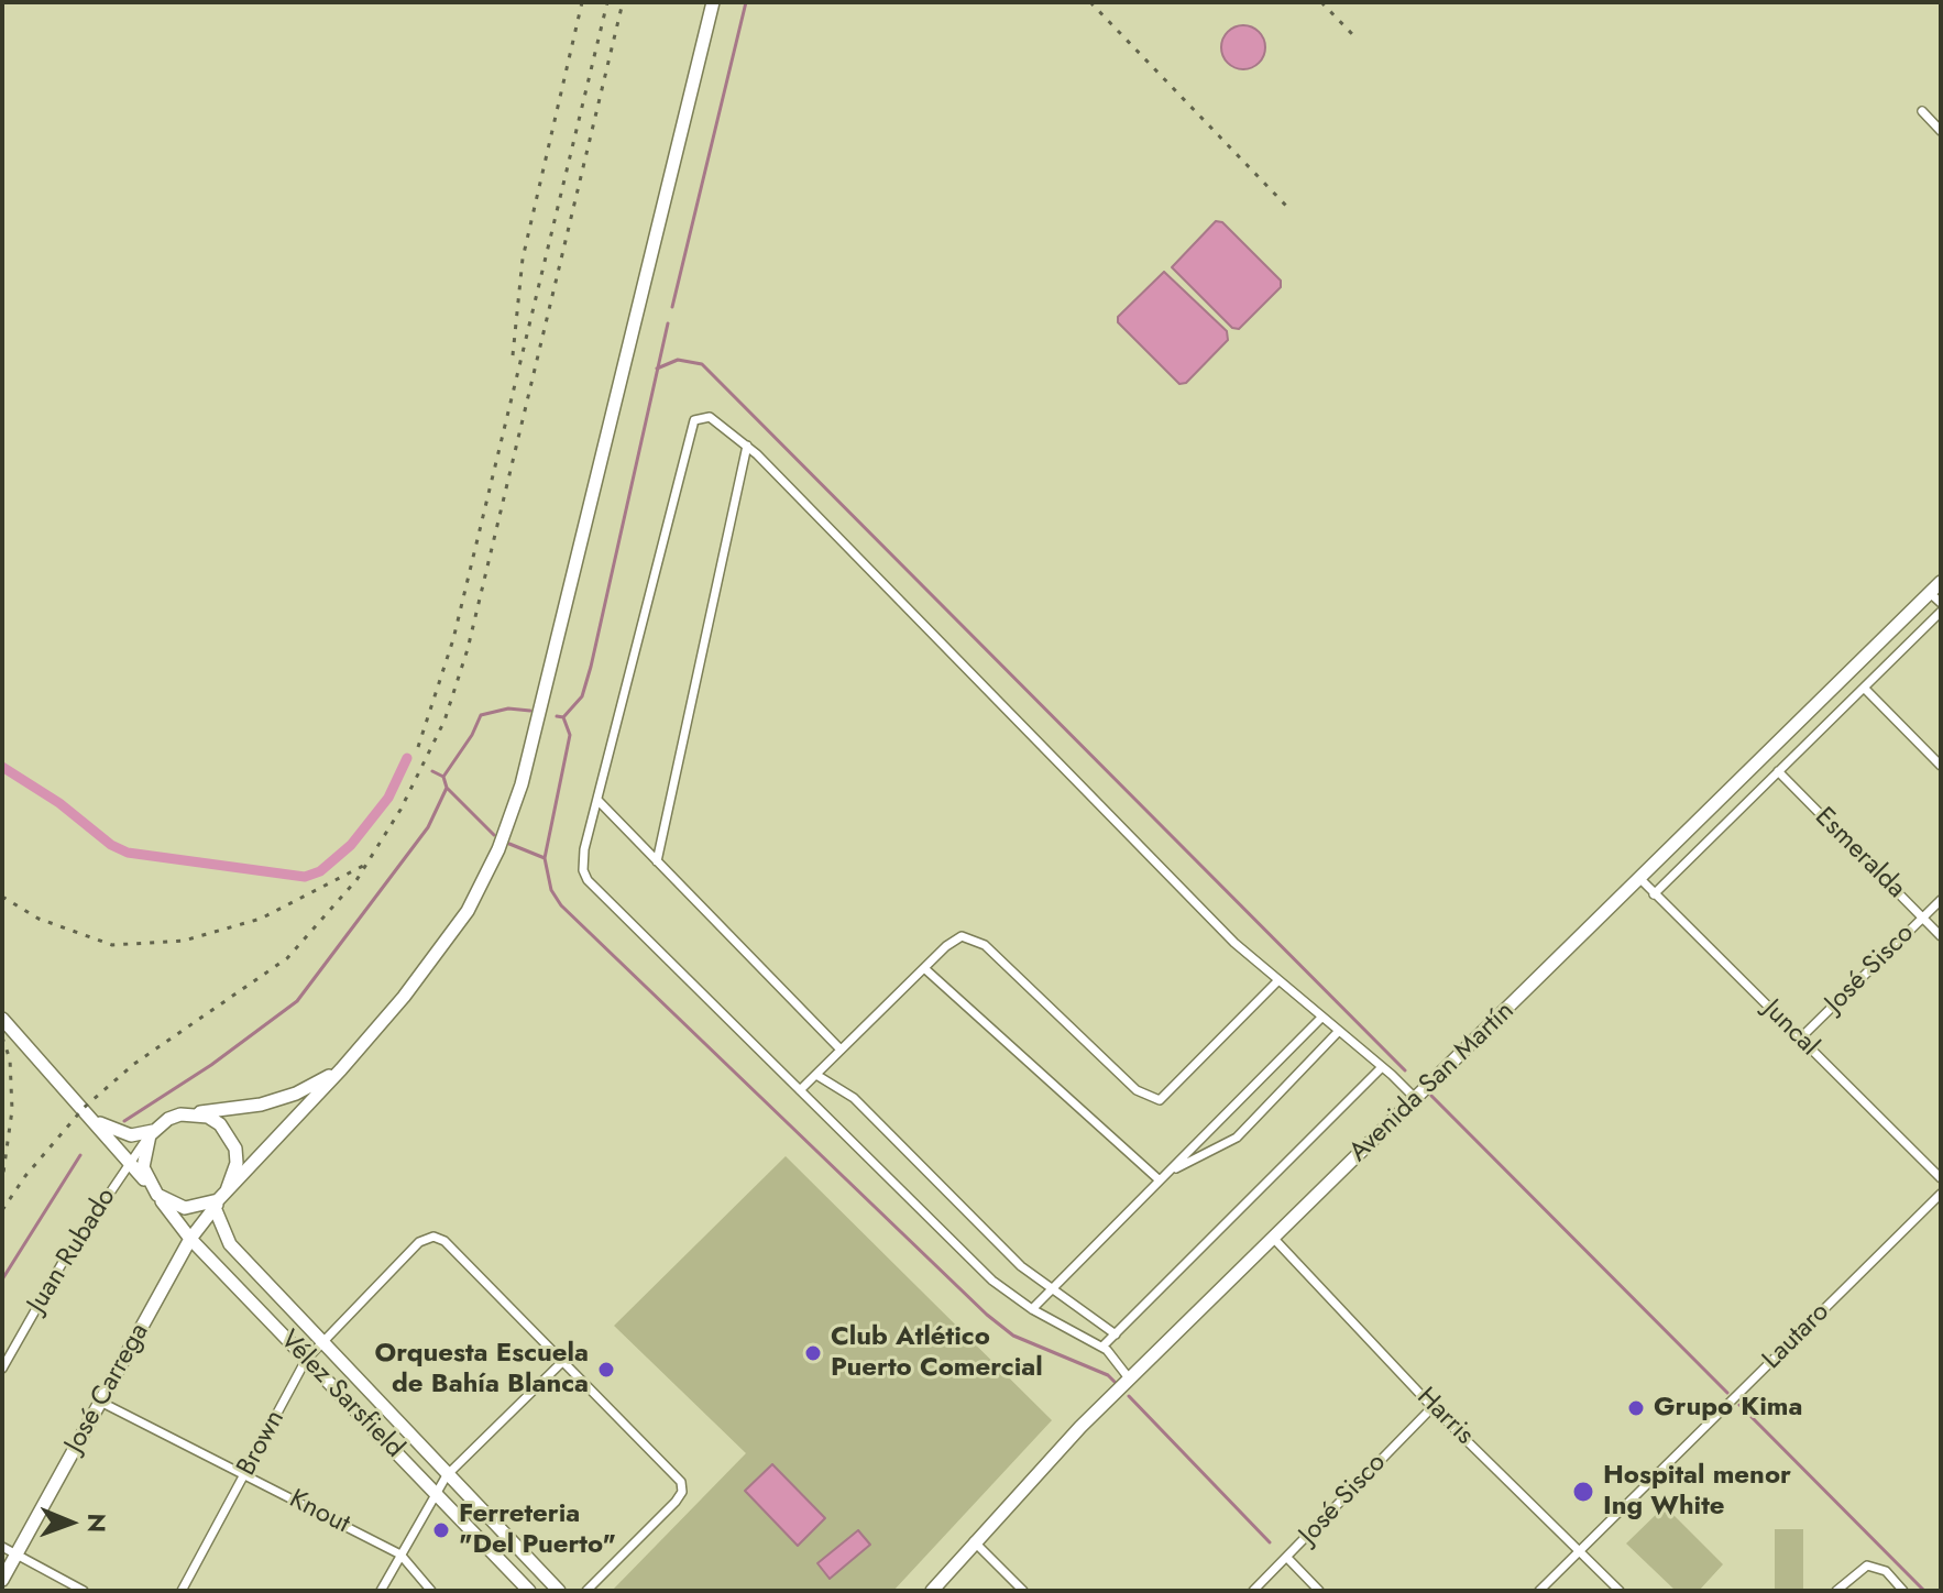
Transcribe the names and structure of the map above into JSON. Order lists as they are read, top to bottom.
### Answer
{
  "streets": {
    "street": [
      "Esmeralda",
      "José Sisco",
      "Juncal",
      "Avenida San Martín",
      "Juan Rubado",
      "Lautaro",
      "José Carrega",
      "Vélez Sarsfield",
      "Harris",
      "Brown",
      "Knout"
    ]
  },
  "crossings": [
    ["Esmeralda", "José Sisco"],
    ["José Sisco", "Juncal"],
    ["José Sisco", "Harris"],
    ["Juncal", "Avenida San Martín"],
    ["Avenida San Martín", "Harris"],
    ["Juan Rubado", "José Carrega"],
    ["Juan Rubado", "Vélez Sarsfield"],
    ["Lautaro", "Harris"],
    ["José Carrega", "Vélez Sarsfield"],
    ["José Carrega", "Knout"],
    ["Vélez Sarsfield", "Brown"],
    ["Brown", "Knout"]
  ],
  "places": [
    "Club Atlético Puerto Comercial",
    "Orquesta Escuela de Bahía Blanca",
    "Grupo Kima",
    "Hospital menor Ing White",
    "Ferreteria \"Del Puerto\""
  ],
  "north": "right"
}
